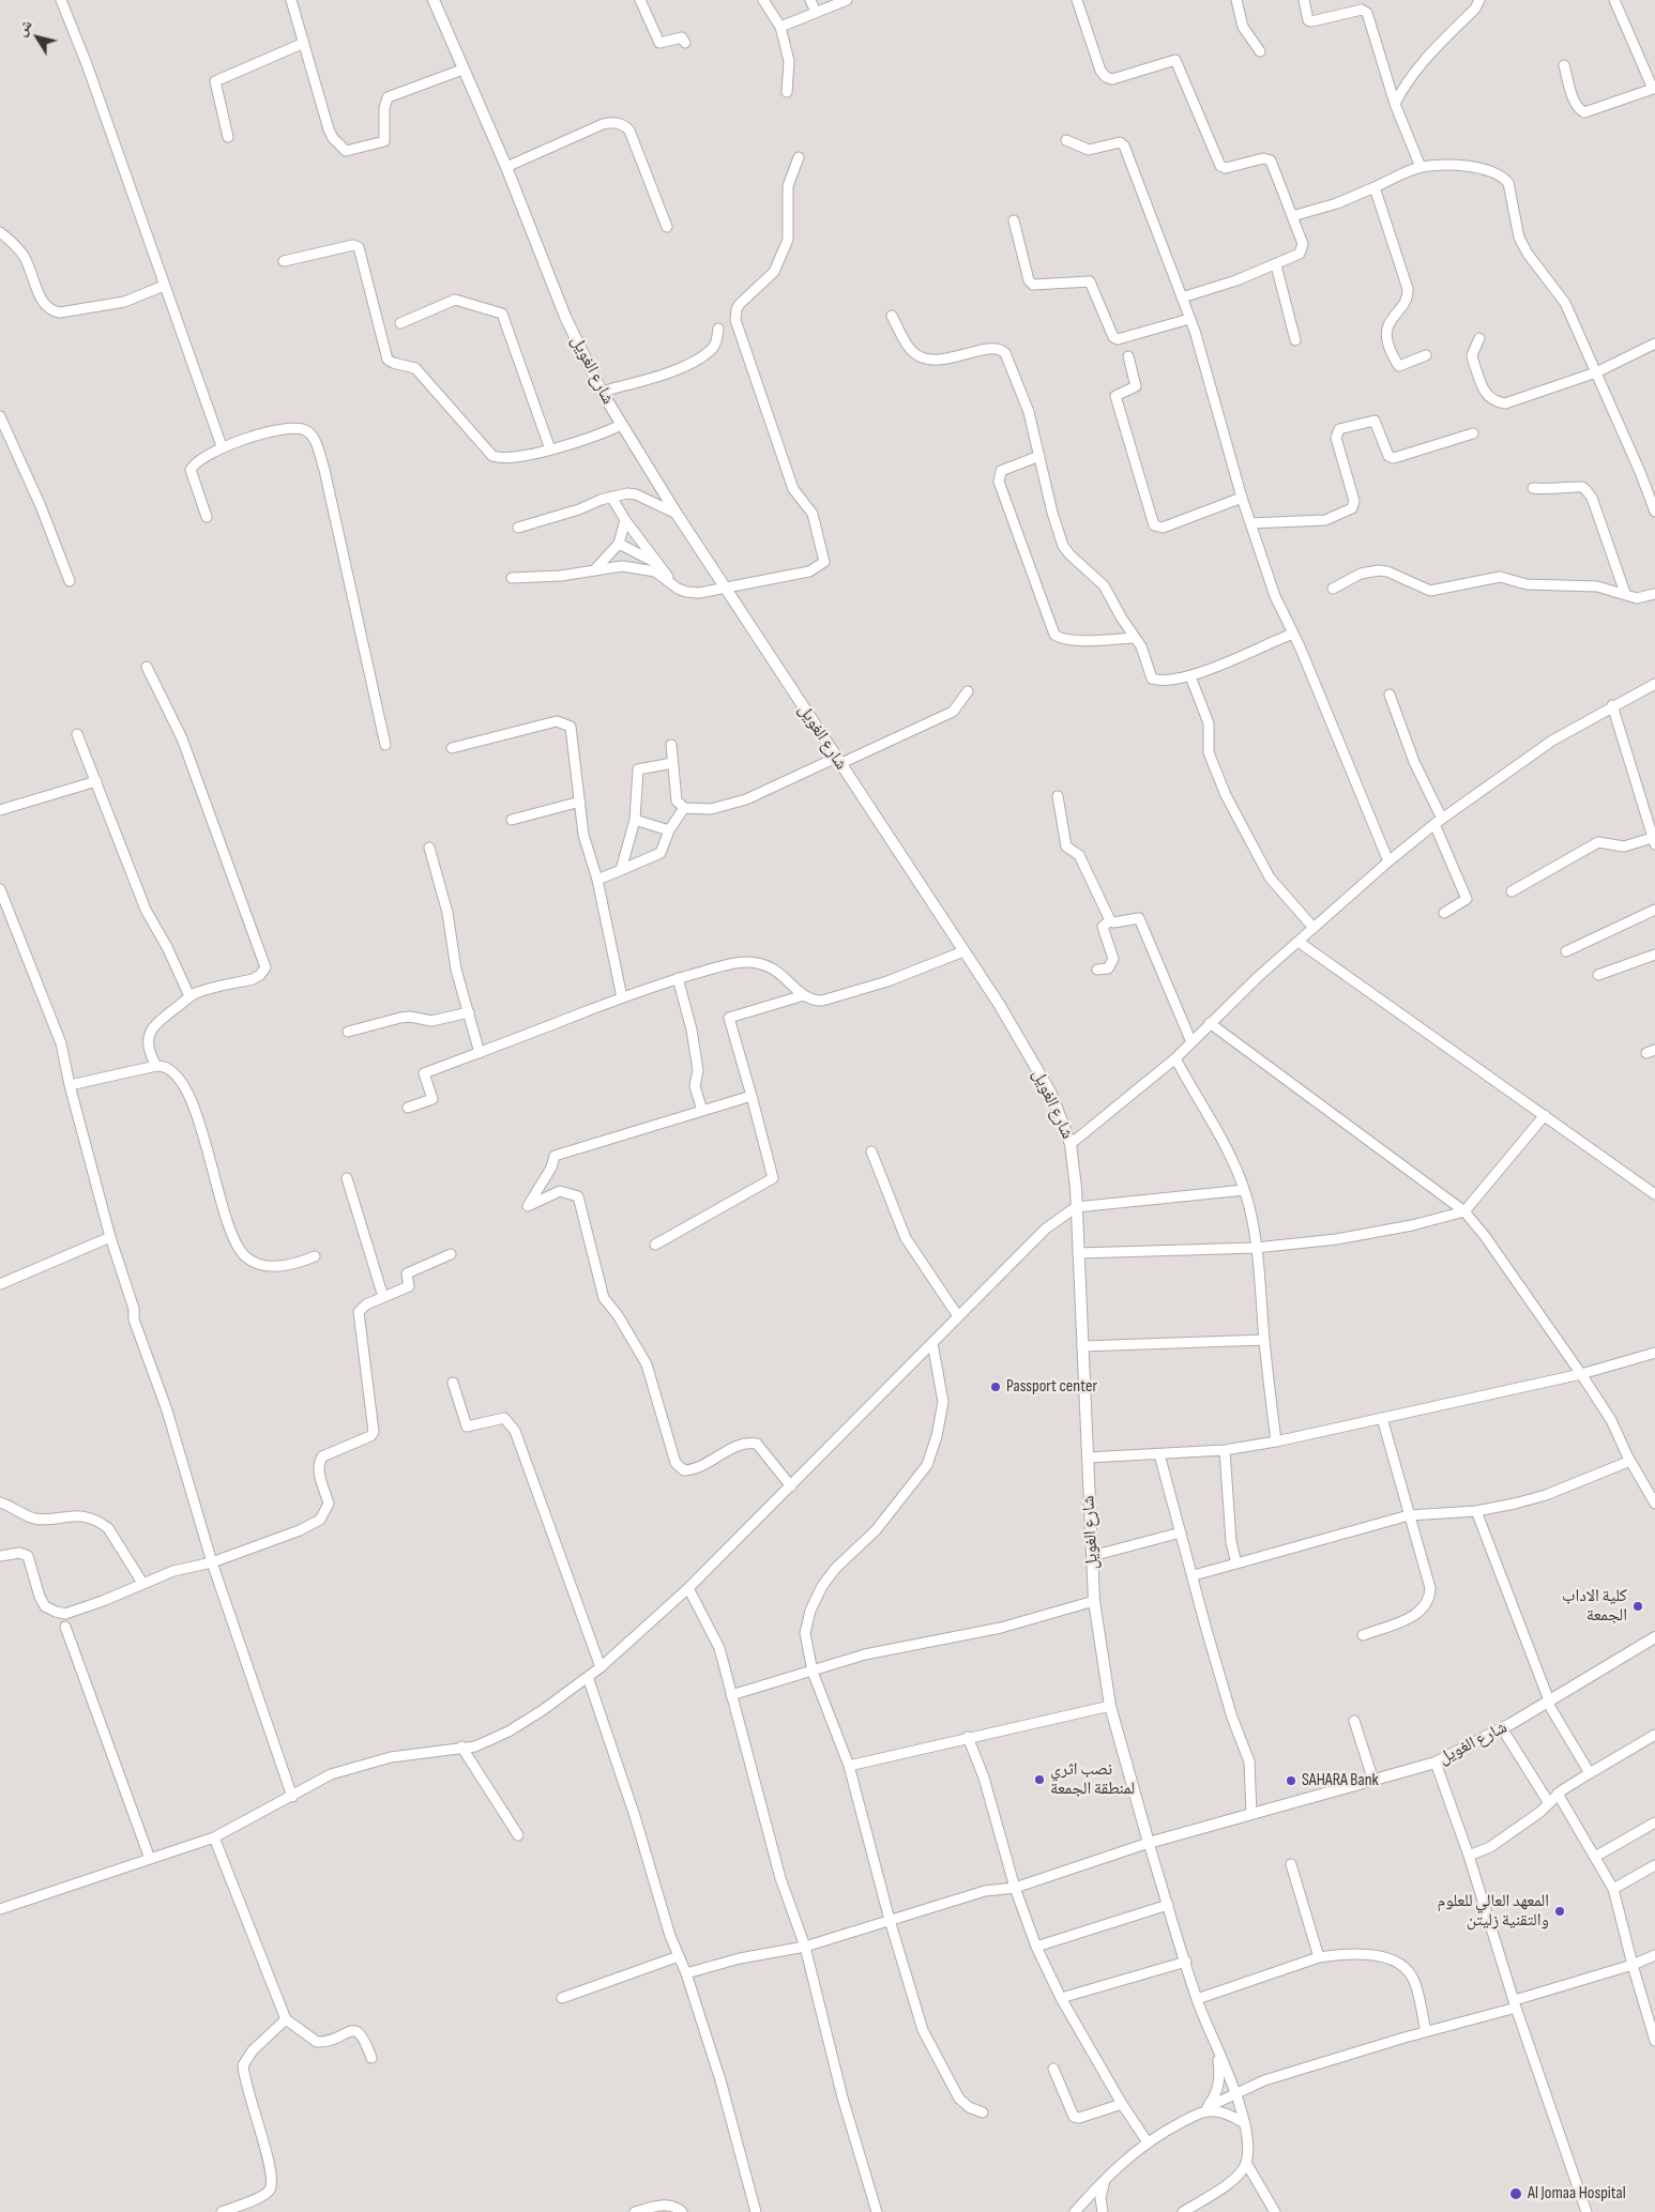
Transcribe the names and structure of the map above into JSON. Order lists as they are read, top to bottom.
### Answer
{
  "streets": {
    "street": ["شارع الغويل"]
  },
  "places": [
    "Passport center",
    "كلية اﻻداب الجمعة",
    "نصب اثري لمنطقة الجمعة",
    "SAHARA Bank",
    "المعهد العالي للعلوم والتقنية زليتن",
    "Al Jomaa Hospital"
  ],
  "north": "top left"
}
